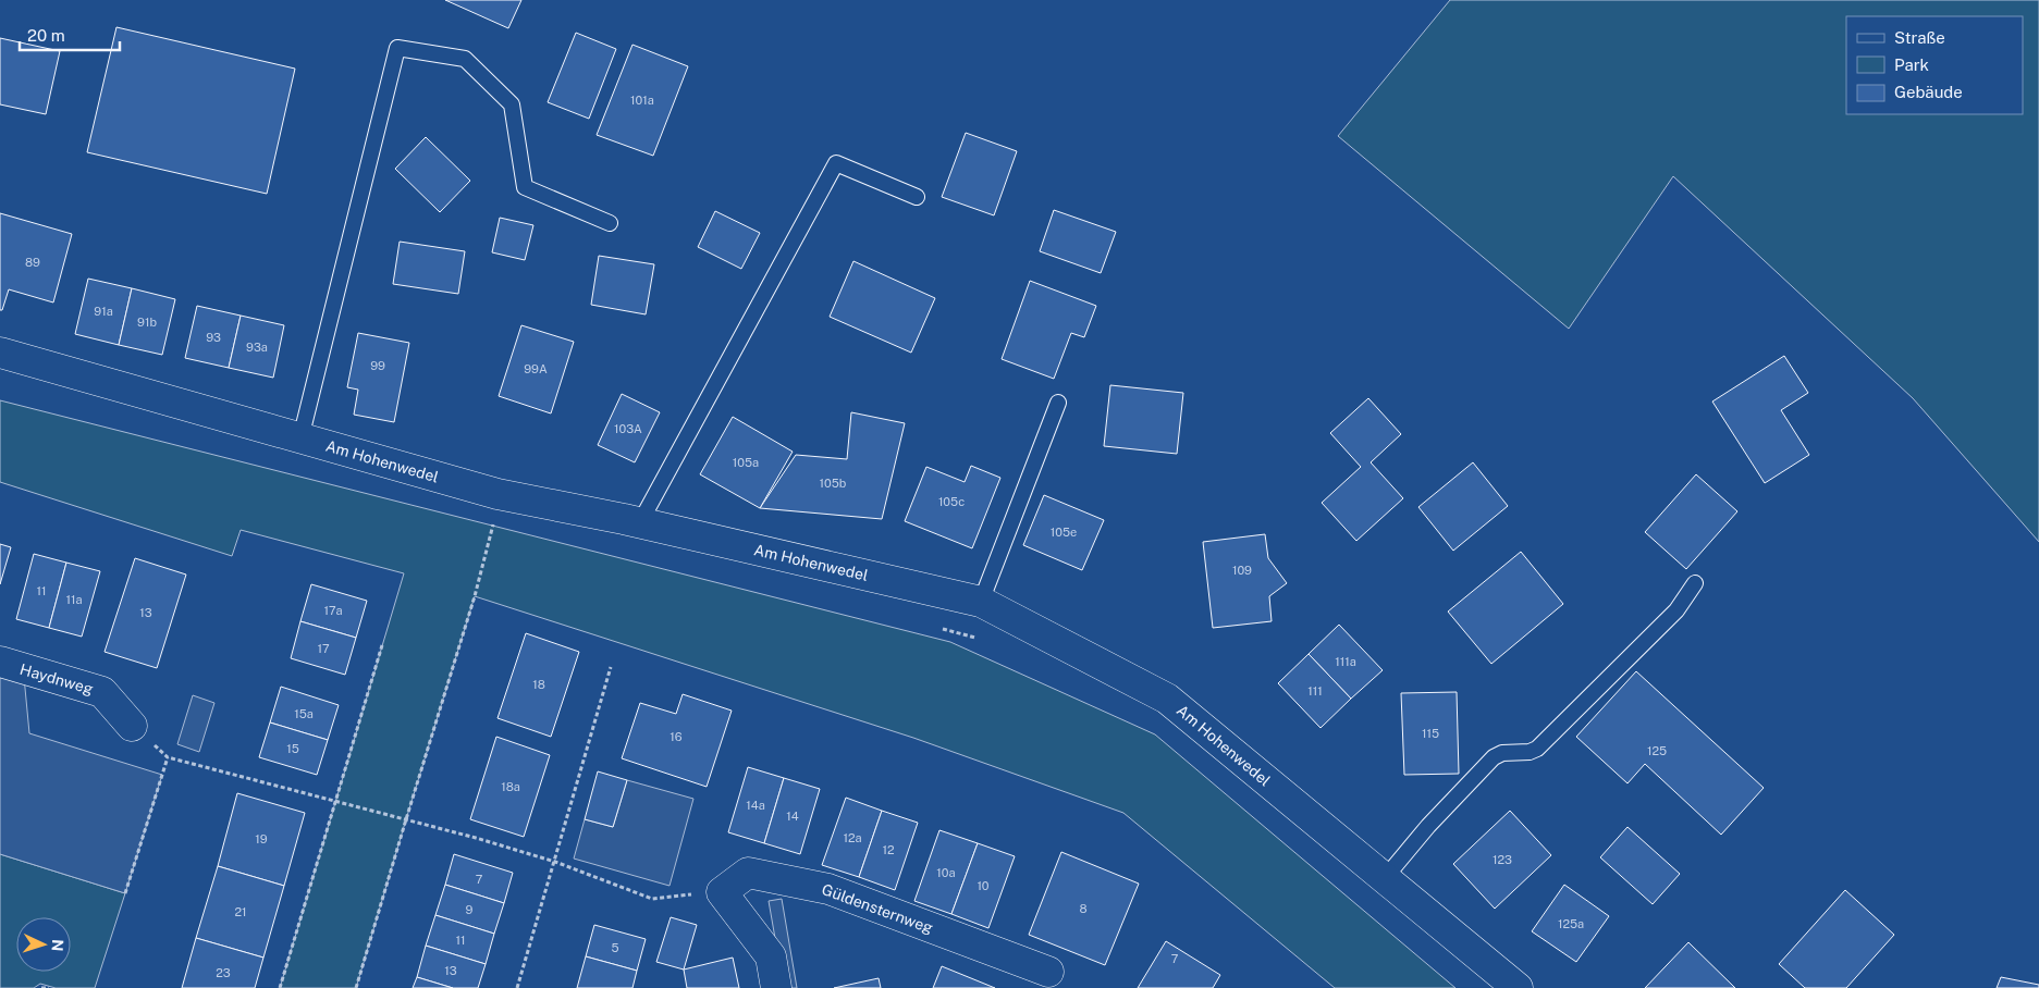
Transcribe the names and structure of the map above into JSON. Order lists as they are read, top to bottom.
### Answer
{
  "streets": {
    "street": ["Am Hohenwedel", "Haydnweg", "Güldensternweg"]
  },
  "house_numbers": [
    "101a",
    "89",
    "91a",
    "91b",
    "93",
    "93a",
    "99",
    "99A",
    "103A",
    "105a",
    "105b",
    "105c",
    "105e",
    "109",
    "11",
    "11a",
    "17a",
    "13",
    "17",
    "111a",
    "18",
    "111",
    "15a",
    "115",
    "16",
    "15",
    "125",
    "18a",
    "14a",
    "14",
    "12a",
    "19",
    "12",
    "123",
    "10a",
    "7",
    "10",
    "8",
    "9",
    "21",
    "125a",
    "11",
    "5",
    "7",
    "13",
    "23"
  ],
  "legend": ["Straße", "Park", "Gebäude"],
  "scale_bar": "20 m",
  "north": "right"
}
